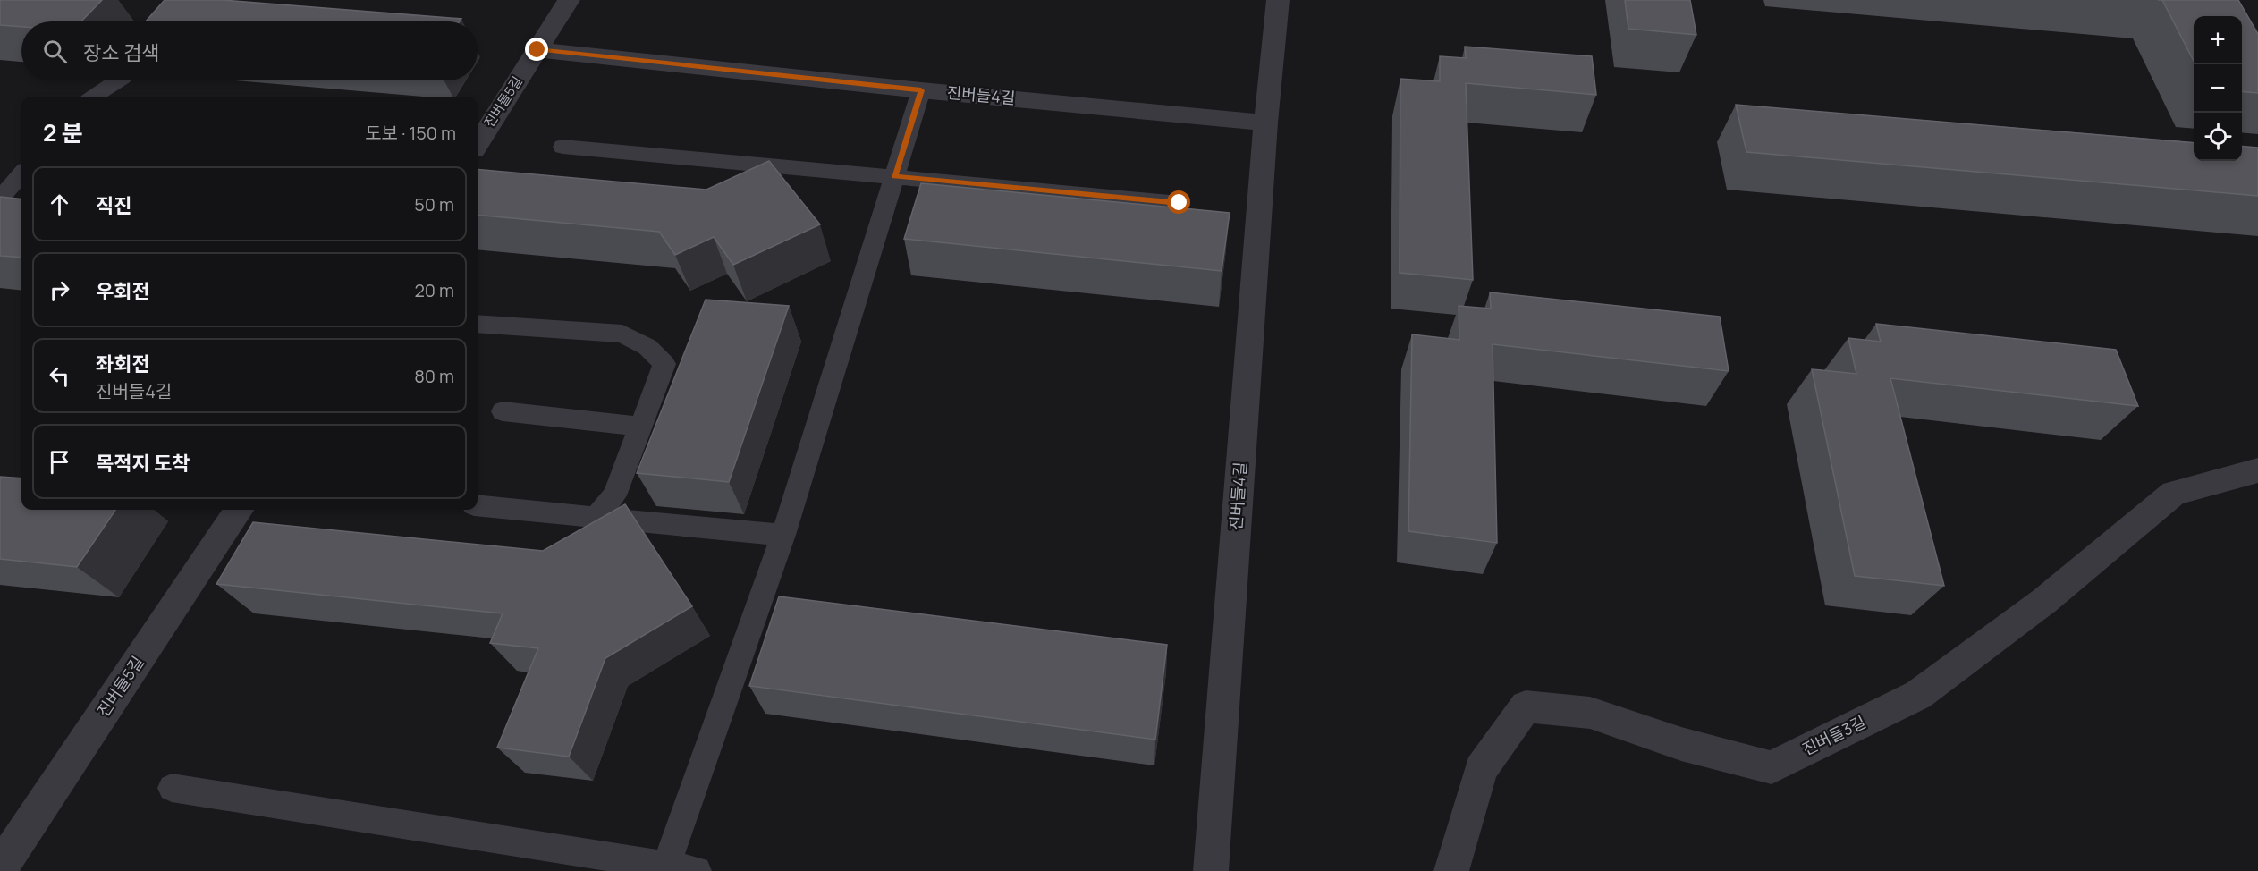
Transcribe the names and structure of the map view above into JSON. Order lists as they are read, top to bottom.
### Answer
{
  "streets": {
    "street": ["진버들4길", "진버들5길", "진버들3길"]
  },
  "crossings": [
    ["진버들4길", "진버들5길"]
  ],
  "page": {
    "map_buttons": ["+", "−"],
    "search": "장소 검색",
    "heading": ["2 분", "도보 · 150 m"],
    "list": [
      ["직진", "50 m"],
      ["우회전", "20 m"],
      ["좌회전", "진버들4길", "80 m"],
      "목적지 도착"
    ]
  }
}
